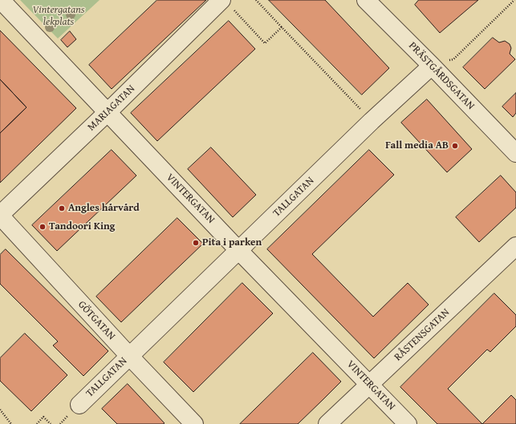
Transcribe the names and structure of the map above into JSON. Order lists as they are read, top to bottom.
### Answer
{
  "streets": {
    "street": [
      "PRÄSTGÅRDSGATAN",
      "MARIAGATAN",
      "TALLGATAN",
      "VINTERGATAN",
      "GÖTGATAN",
      "RÅSTENSGATAN"
    ]
  },
  "crossings": [
    ["PRÄSTGÅRDSGATAN", "TALLGATAN"],
    ["MARIAGATAN", "VINTERGATAN"],
    ["MARIAGATAN", "GÖTGATAN"],
    ["TALLGATAN", "VINTERGATAN"],
    ["TALLGATAN", "GÖTGATAN"],
    ["VINTERGATAN", "RÅSTENSGATAN"]
  ],
  "parks": ["Vintergatans lekplats"],
  "places": [
    "Fall media AB",
    "Angles hårvård",
    "Tandoori King",
    "Pita i parken"
  ]
}
